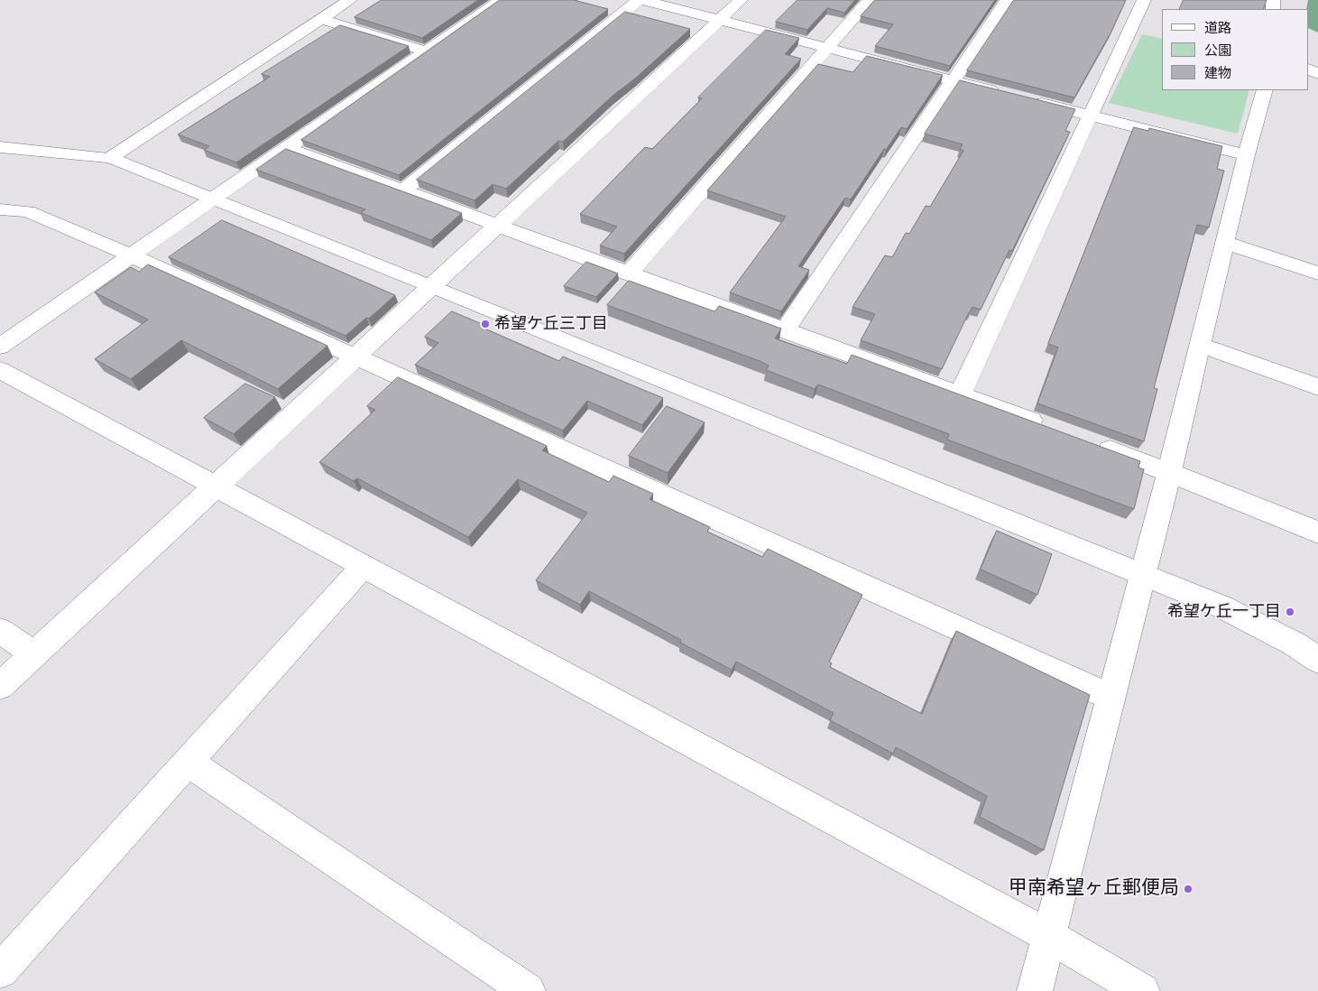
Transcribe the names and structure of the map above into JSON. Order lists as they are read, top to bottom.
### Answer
{
  "places": ["希望ケ丘三丁目", "希望ケ丘一丁目", "甲南希望ヶ丘郵便局"],
  "legend": ["道路", "公園", "建物"]
}
